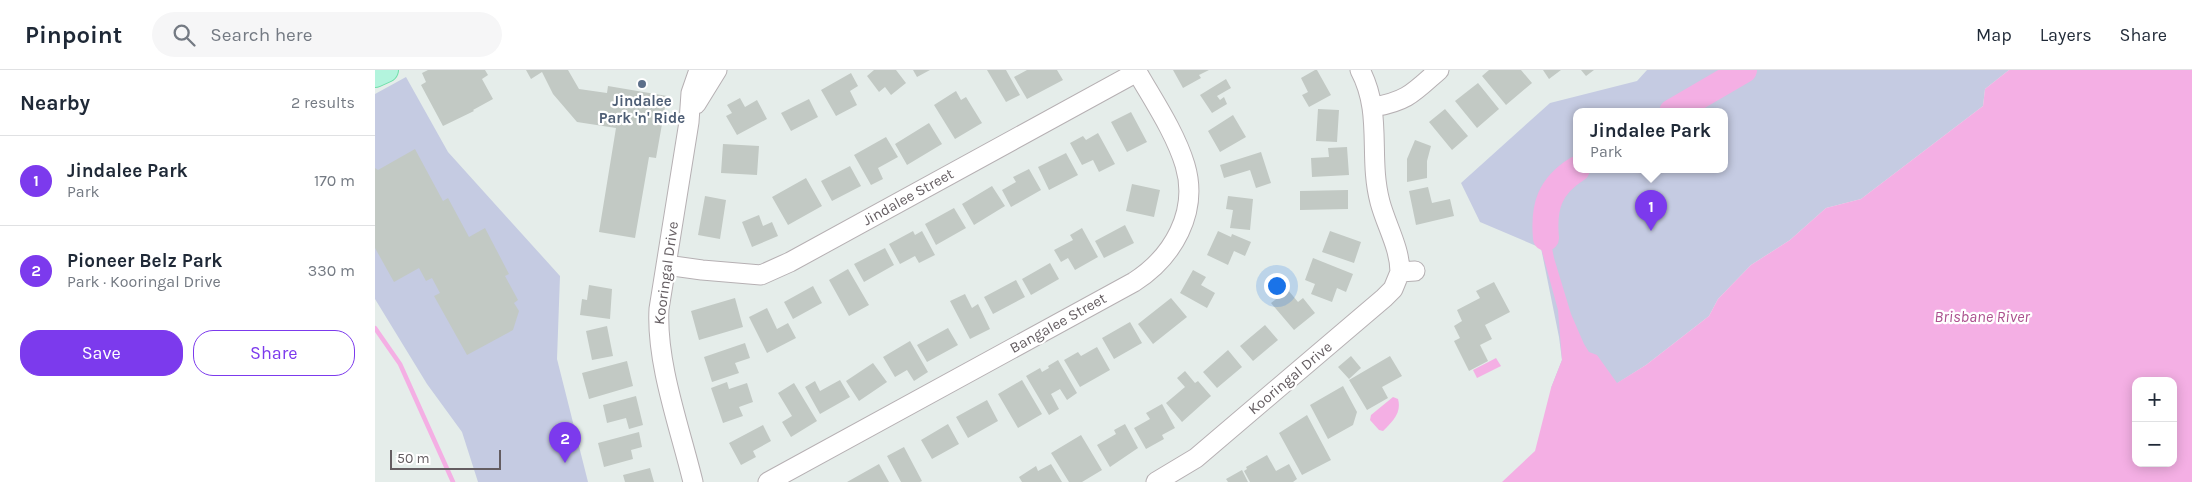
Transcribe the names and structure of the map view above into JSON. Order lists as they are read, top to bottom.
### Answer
{
  "streets": {
    "street": ["Jindalee Street", "Kooringal Drive", "Bangalee Street"]
  },
  "crossings": [
    ["Jindalee Street", "Kooringal Drive"],
    ["Jindalee Street", "Bangalee Street"]
  ],
  "water": ["Brisbane River"],
  "places": ["Jindalee Park 'n' Ride"],
  "scale_bar": "50 m",
  "page": {
    "header": "Pinpoint",
    "search": "Search here",
    "nav": ["Map", "Layers", "Share"],
    "heading": ["Nearby", "2 results"],
    "popup": ["Jindalee Park", "Park"],
    "list": [
      {
        "mark": "1",
        "name": "Jindalee Park",
        "note": "Park",
        "value": "170 m"
      },
      {
        "mark": "2",
        "name": "Pioneer Belz Park",
        "note": "Park · Kooringal Drive",
        "value": "330 m"
      }
    ],
    "pins": ["1", "2"],
    "buttons": ["Save", "Share"],
    "map_buttons": ["+", "−"],
    "scale": "50 m"
  }
}
